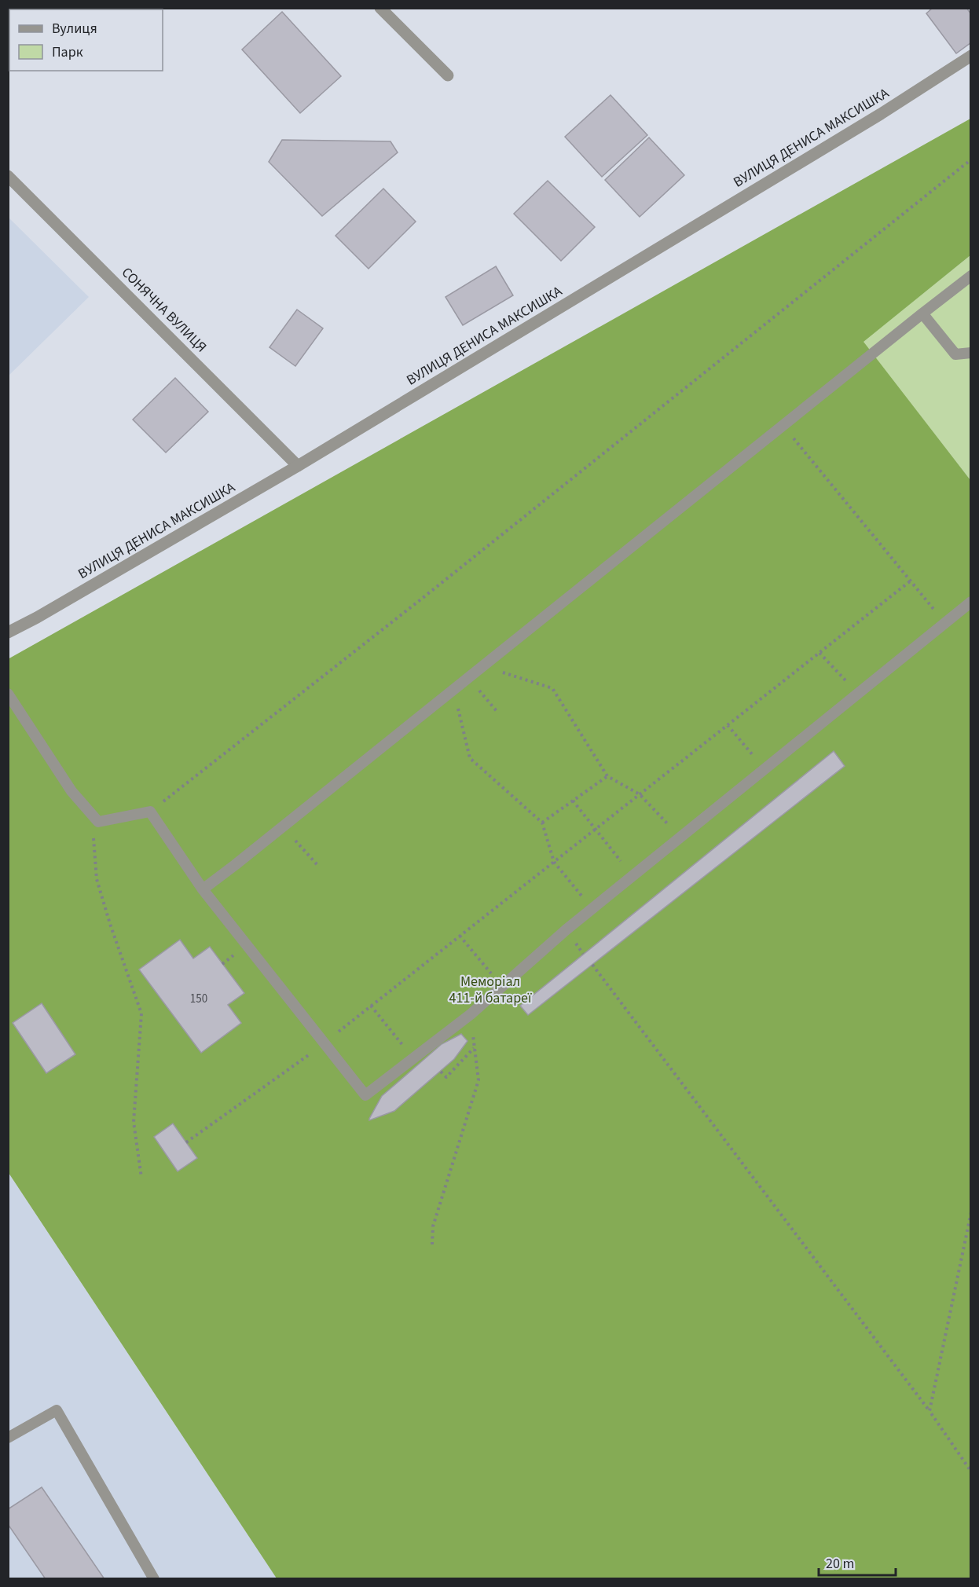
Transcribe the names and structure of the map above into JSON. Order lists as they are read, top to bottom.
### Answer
{
  "streets": {
    "street": ["ВУЛИЦЯ ДЕНИСА МАКСИШКА", "СОНЯЧНА ВУЛИЦЯ"]
  },
  "crossings": [
    ["ВУЛИЦЯ ДЕНИСА МАКСИШКА", "СОНЯЧНА ВУЛИЦЯ"]
  ],
  "parks": ["Меморіал 411-й батареї"],
  "house_numbers": ["150"],
  "legend": ["Вулиця", "Парк"],
  "scale_bar": "20 m"
}
